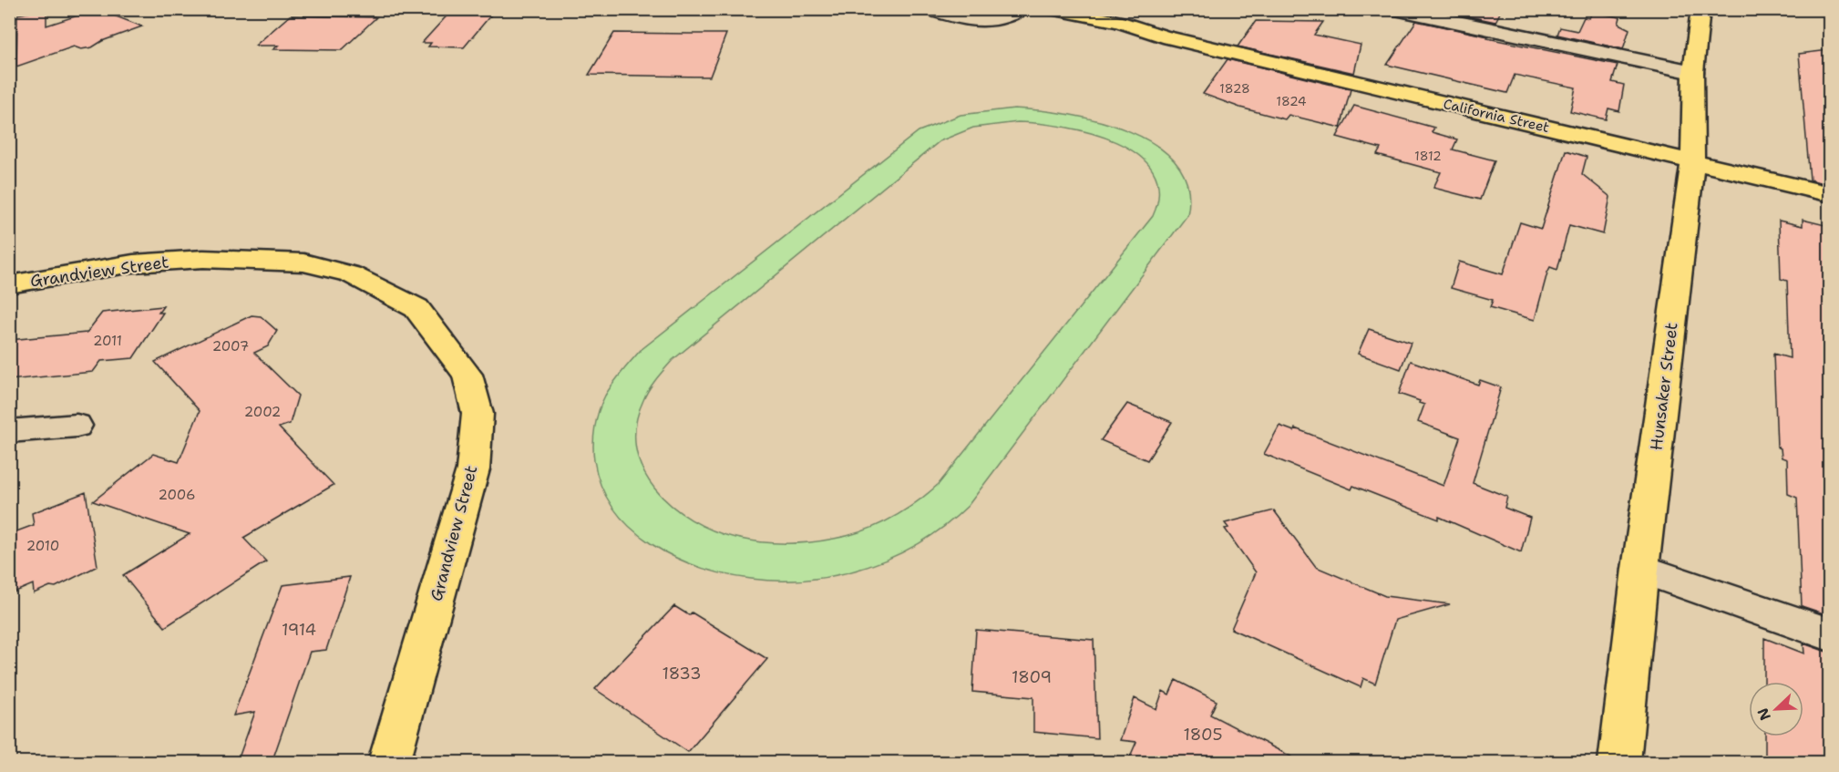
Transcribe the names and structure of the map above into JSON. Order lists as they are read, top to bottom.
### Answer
{
  "streets": {
    "main road": ["California Street", "Grandview Street", "Hunsaker Street"]
  },
  "crossings": [
    ["California Street", "Hunsaker Street"]
  ],
  "house_numbers": [
    "1828",
    "1824",
    "1812",
    "2011",
    "2007",
    "2002",
    "2006",
    "2010",
    "1914",
    "1833",
    "1809",
    "1805"
  ],
  "north": "bottom left"
}
